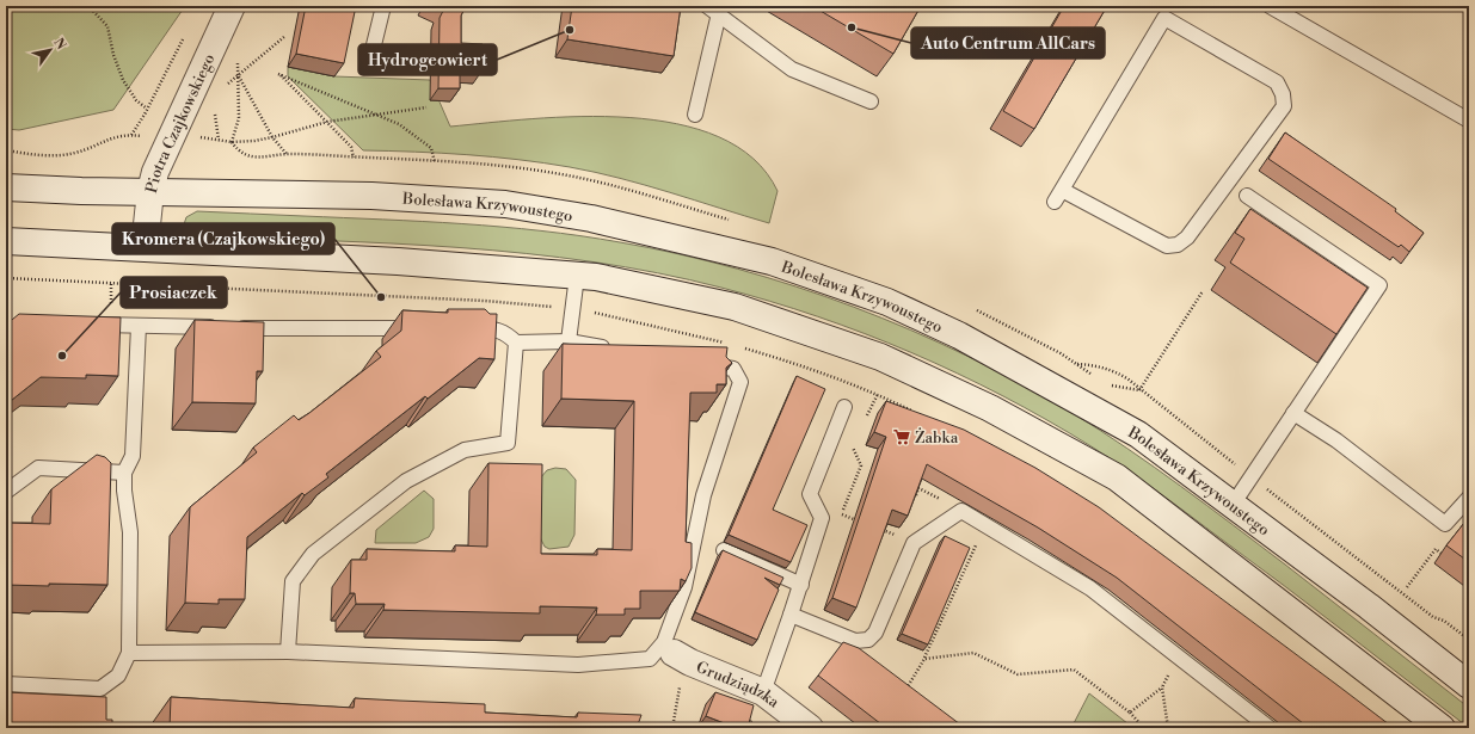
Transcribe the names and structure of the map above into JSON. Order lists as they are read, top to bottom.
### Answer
{
  "streets": {
    "main road": ["Piotra Czajkowskiego", "Bolesława Krzywoustego", "Grudziądzka"]
  },
  "crossings": [
    ["Piotra Czajkowskiego", "Bolesława Krzywoustego"]
  ],
  "places": {
    "other": [
      "Auto Centrum AllCars",
      "Hydrogeowiert",
      "Kromera (Czajkowskiego)",
      "Prosiaczek"
    ],
    "supermarket": ["Żabka"]
  },
  "north": "top right"
}
